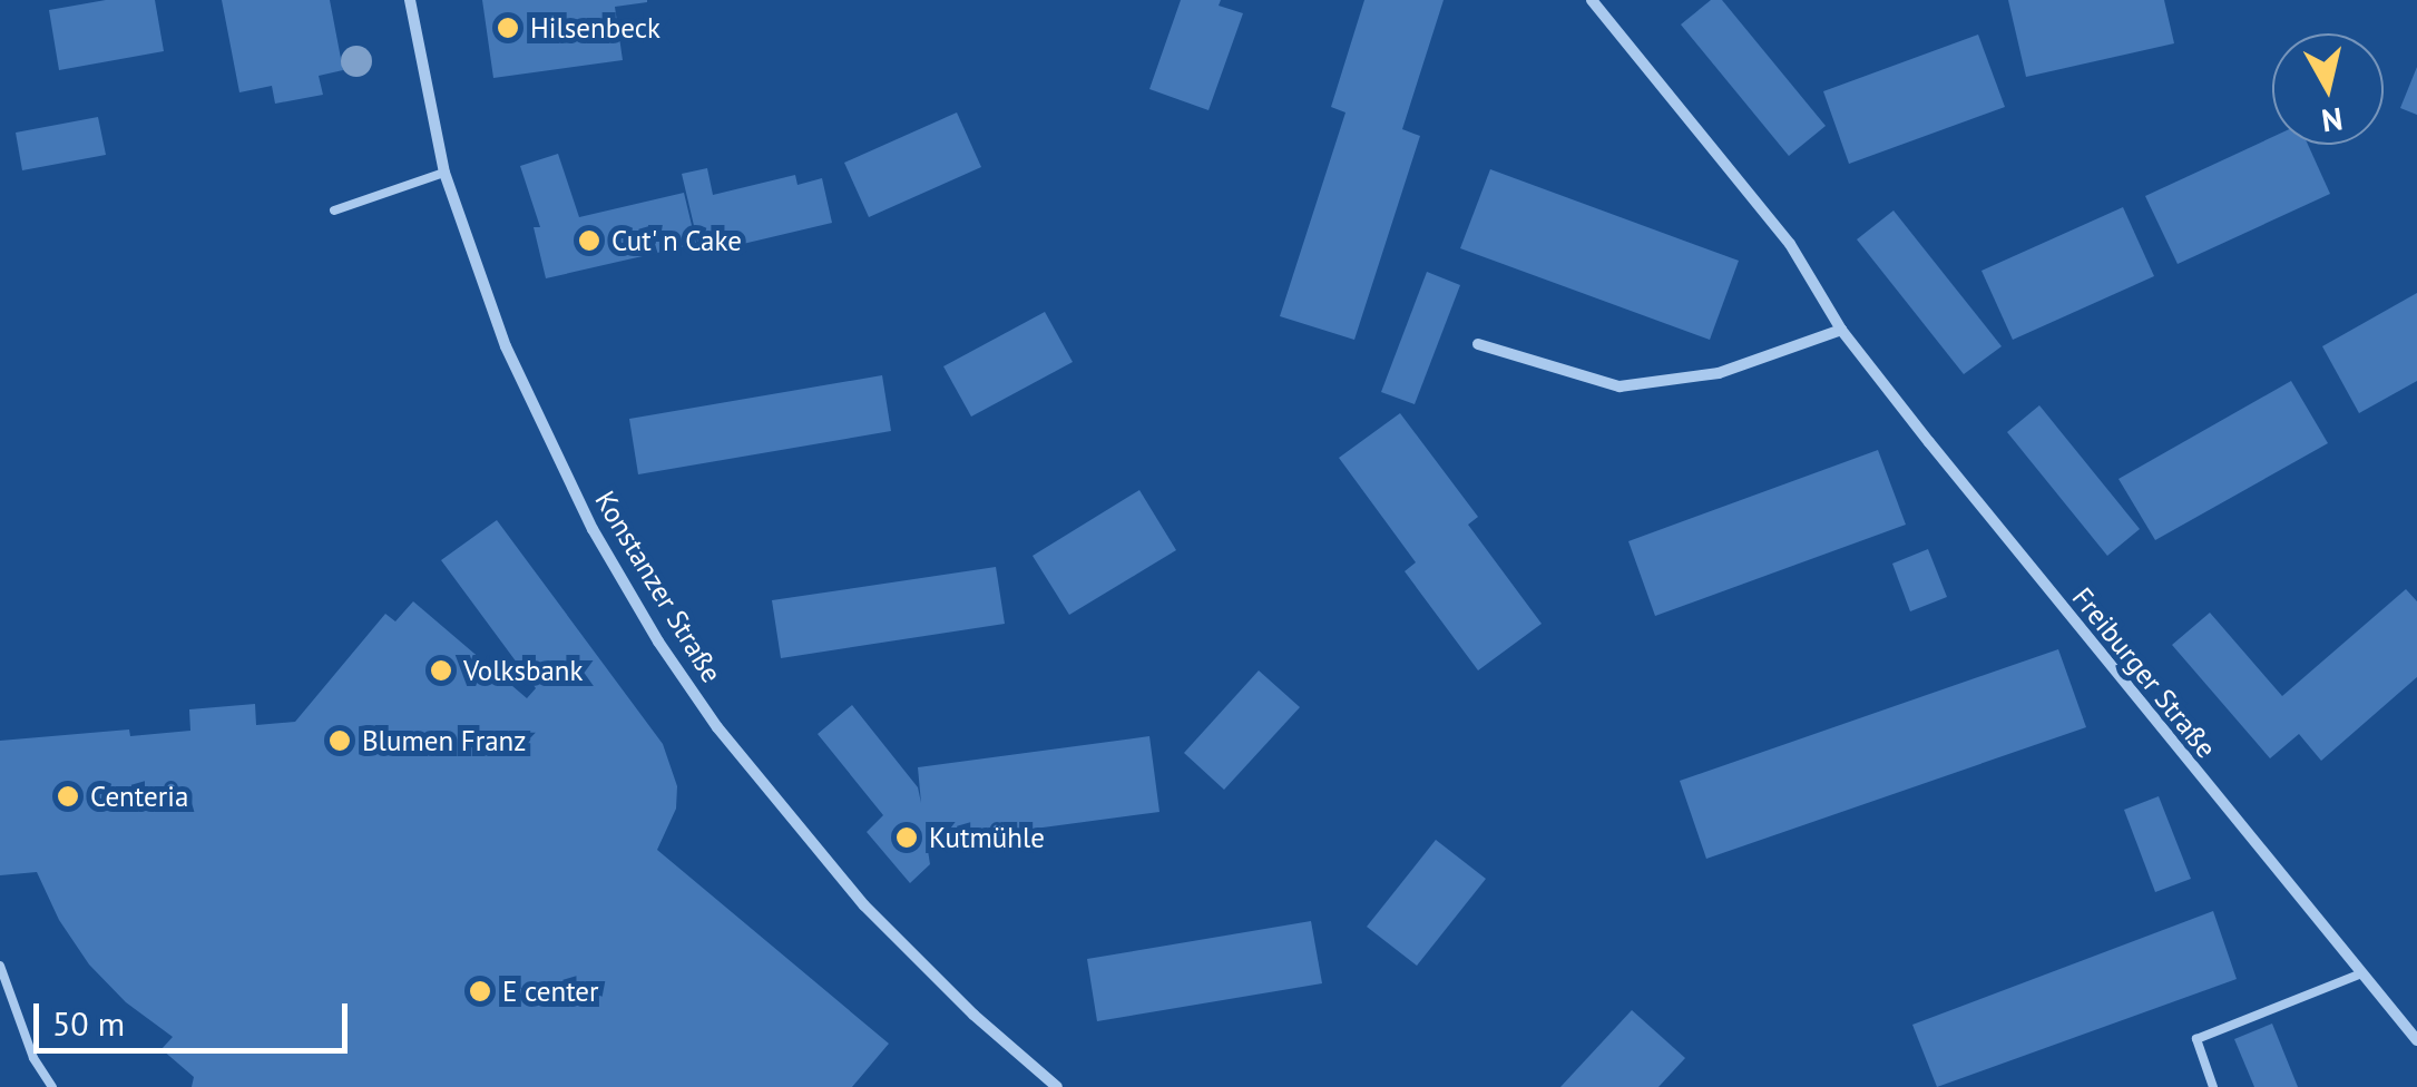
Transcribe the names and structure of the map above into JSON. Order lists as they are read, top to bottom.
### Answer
{
  "streets": {
    "street": ["Konstanzer Straße", "Freiburger Straße"]
  },
  "places": [
    "Hilsenbeck",
    "Cut' n Cake",
    "Volksbank",
    "Blumen Franz",
    "Centeria",
    "Kutmühle",
    "E center"
  ],
  "scale_bar": "50 m",
  "north": "bottom"
}
